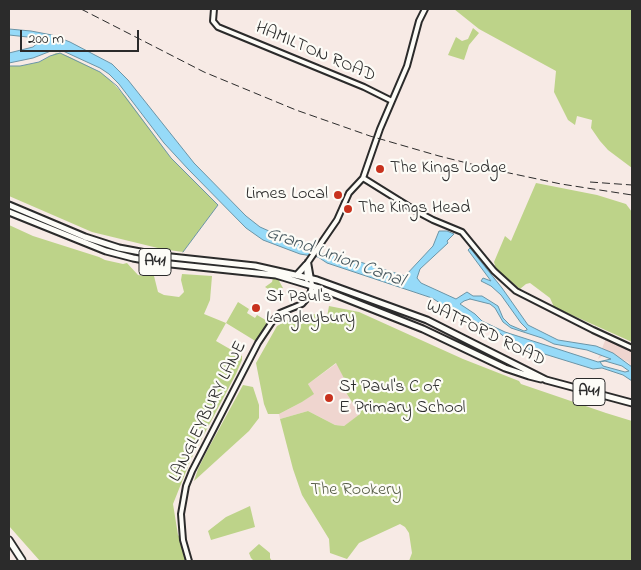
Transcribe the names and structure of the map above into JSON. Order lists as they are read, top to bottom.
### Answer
{
  "streets": {
    "highway": ["A41", "WATFORD ROAD"],
    "street": ["HAMILTON ROAD", "LANGLEYBURY LANE"]
  },
  "water": ["Grand Union Canal"],
  "parks": ["The Rookery"],
  "places": [
    "The Kings Lodge",
    "Limes Local",
    "The Kings Head",
    "St Paul's Langleybury",
    "St Paul's C of E Primary School"
  ],
  "scale_bar": "200 m"
}
